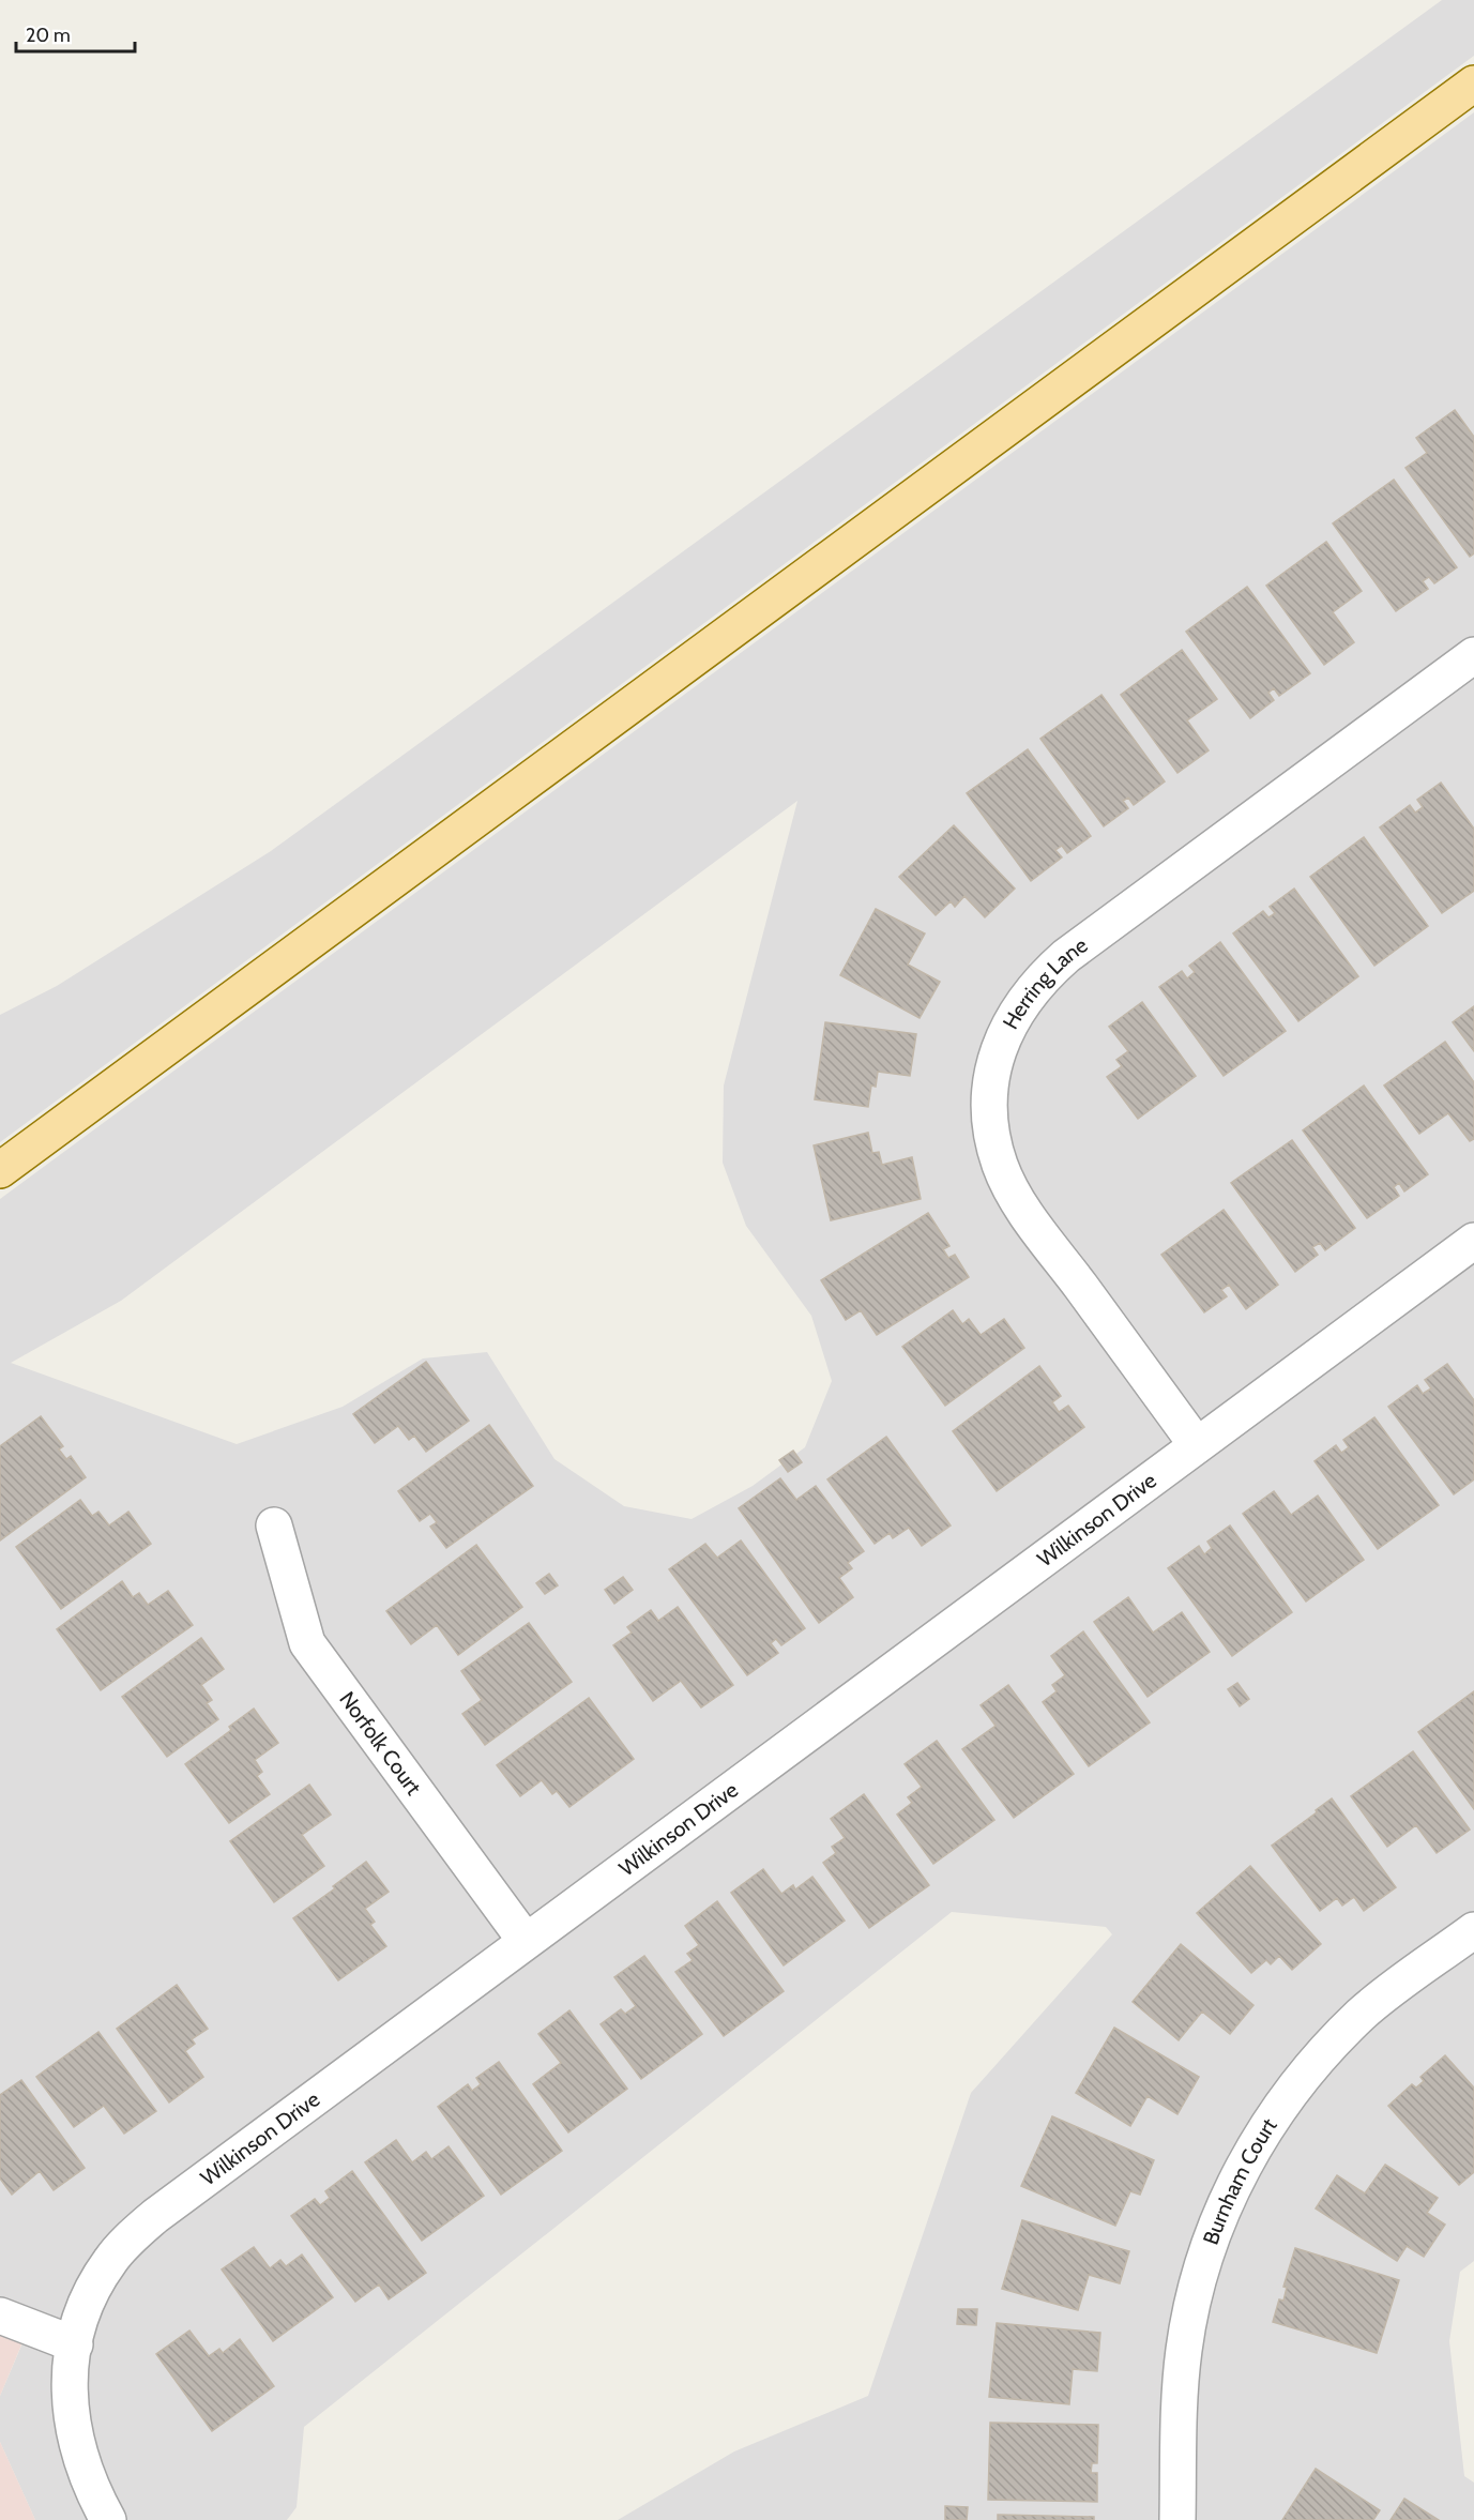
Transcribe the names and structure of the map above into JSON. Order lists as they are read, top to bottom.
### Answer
{
  "streets": {
    "street": [
      "Herring Lane",
      "Wilkinson Drive",
      "Norfolk Court",
      "Burnham Court"
    ]
  },
  "crossings": [
    ["Herring Lane", "Wilkinson Drive"],
    ["Wilkinson Drive", "Norfolk Court"]
  ],
  "scale_bar": "20 m"
}
